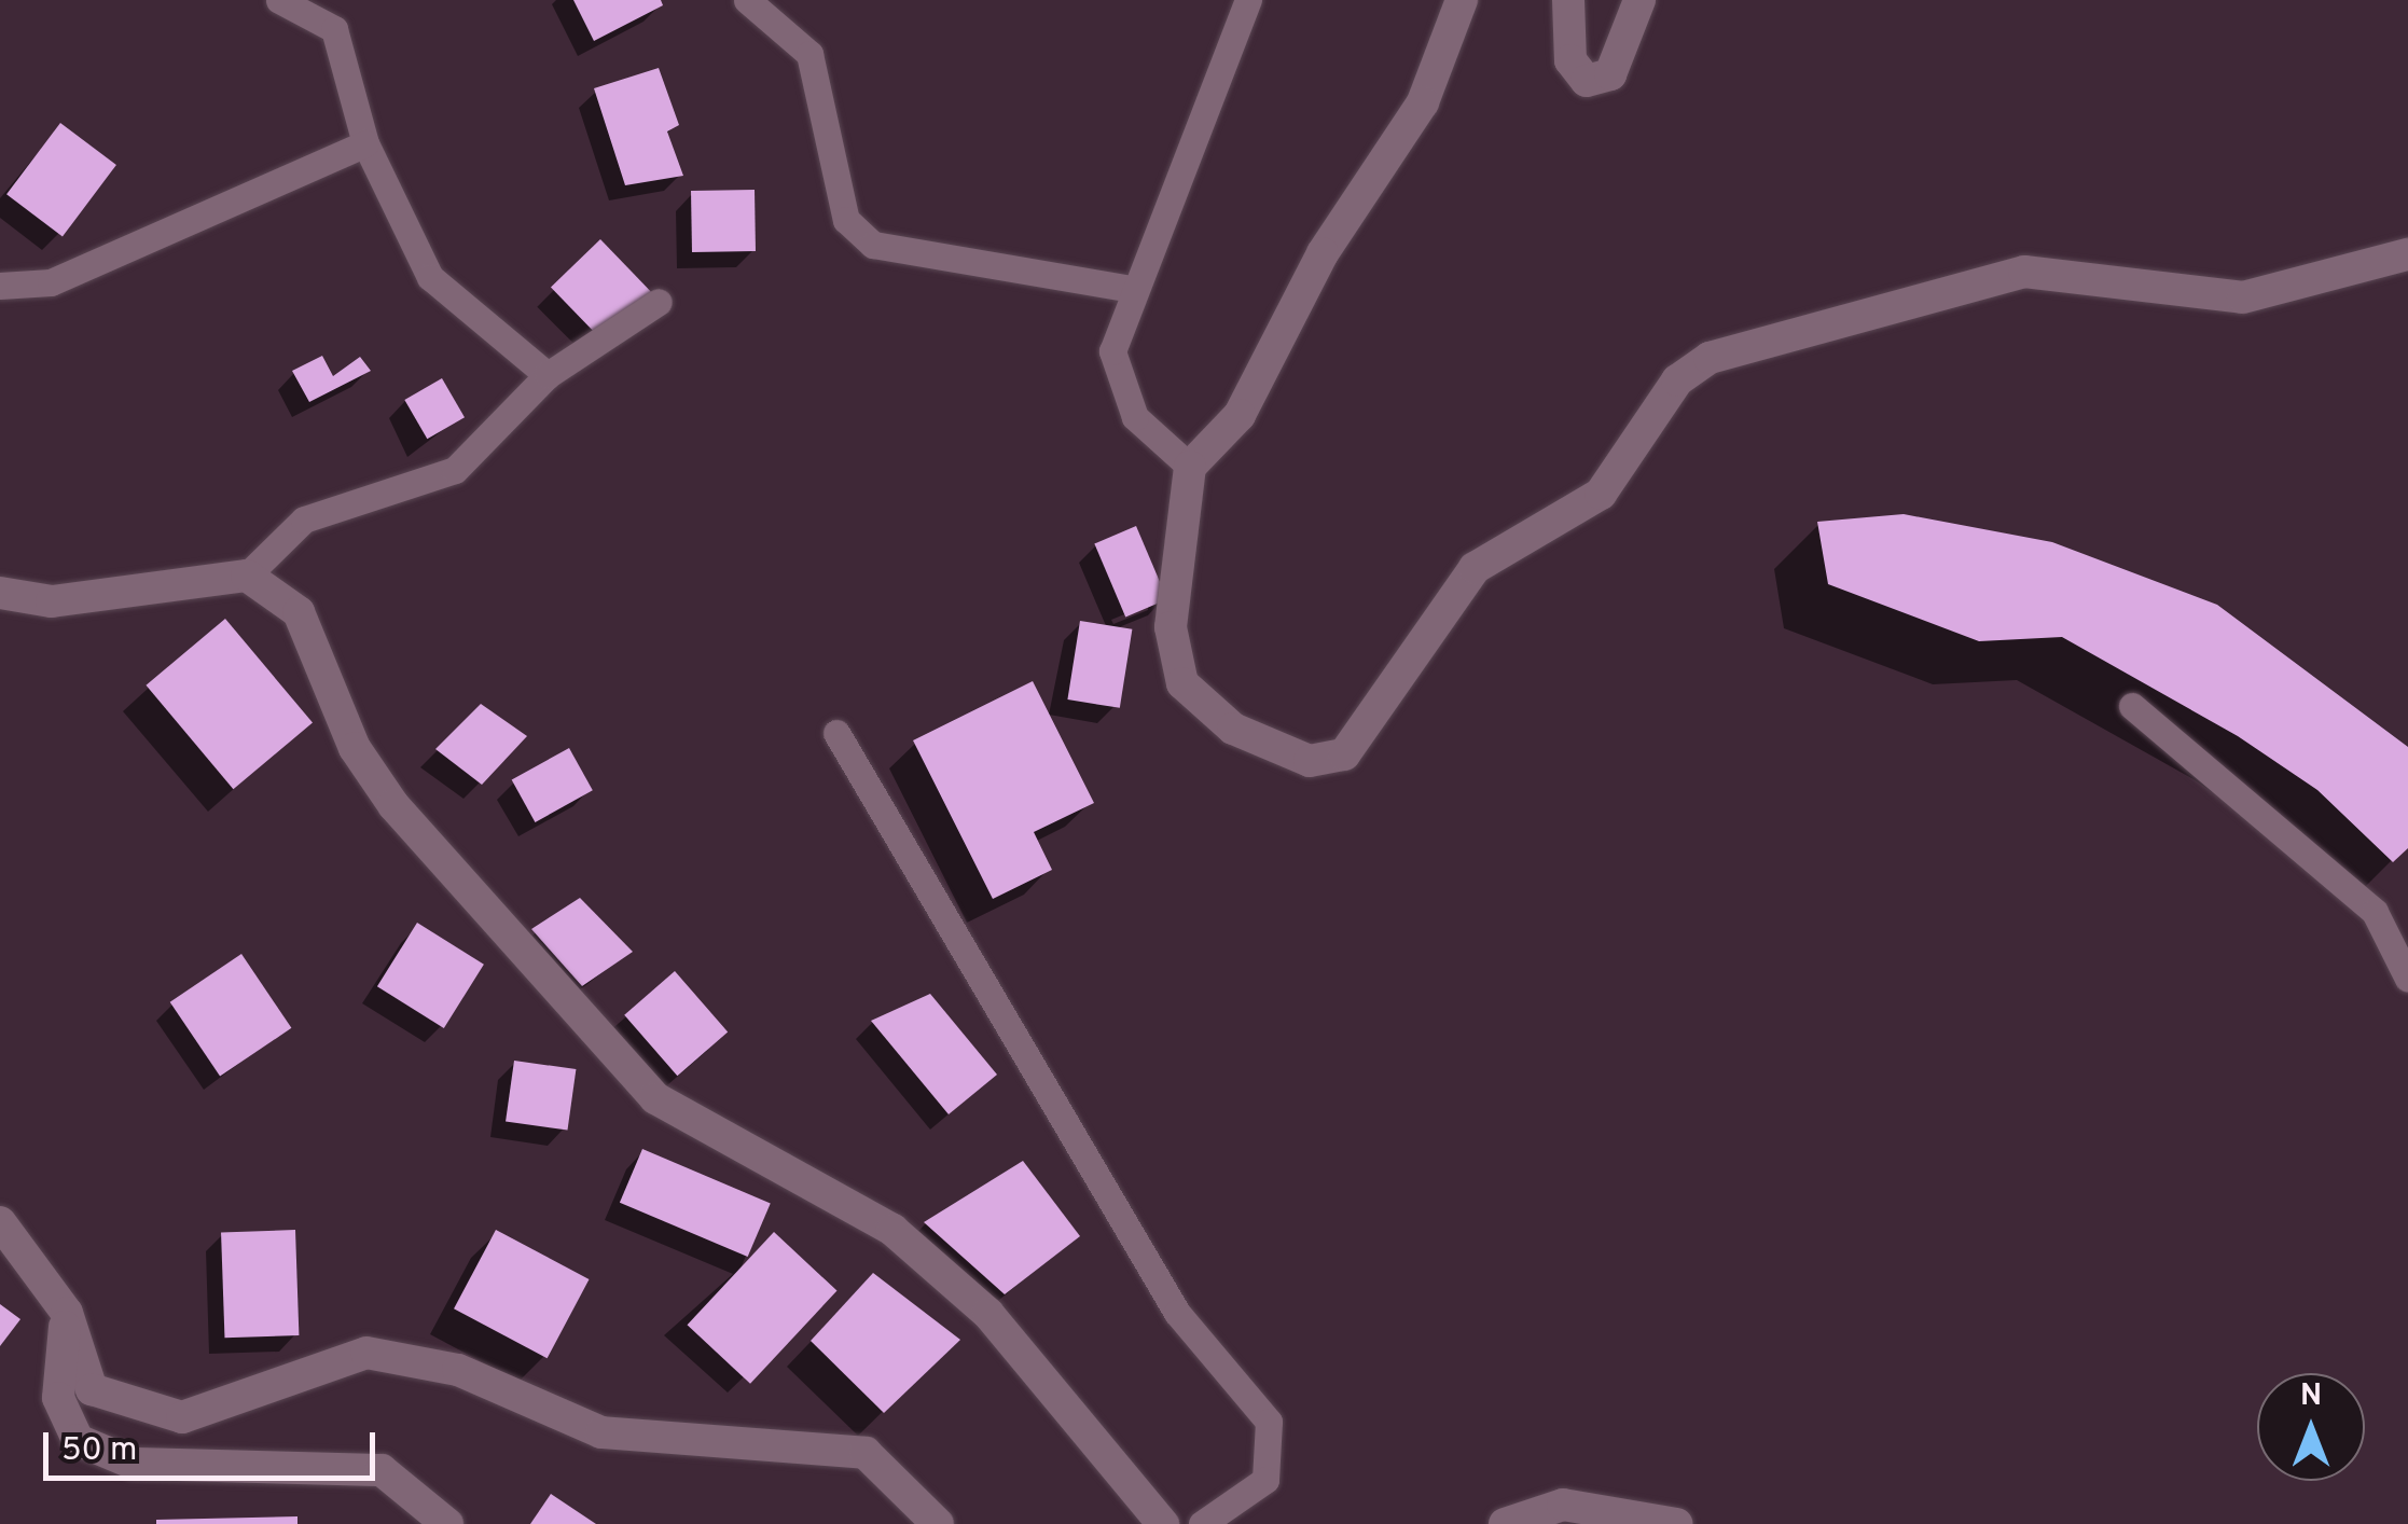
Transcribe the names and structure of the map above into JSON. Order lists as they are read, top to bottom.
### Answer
{
  "scale_bar": "50 m",
  "north": "top"
}
